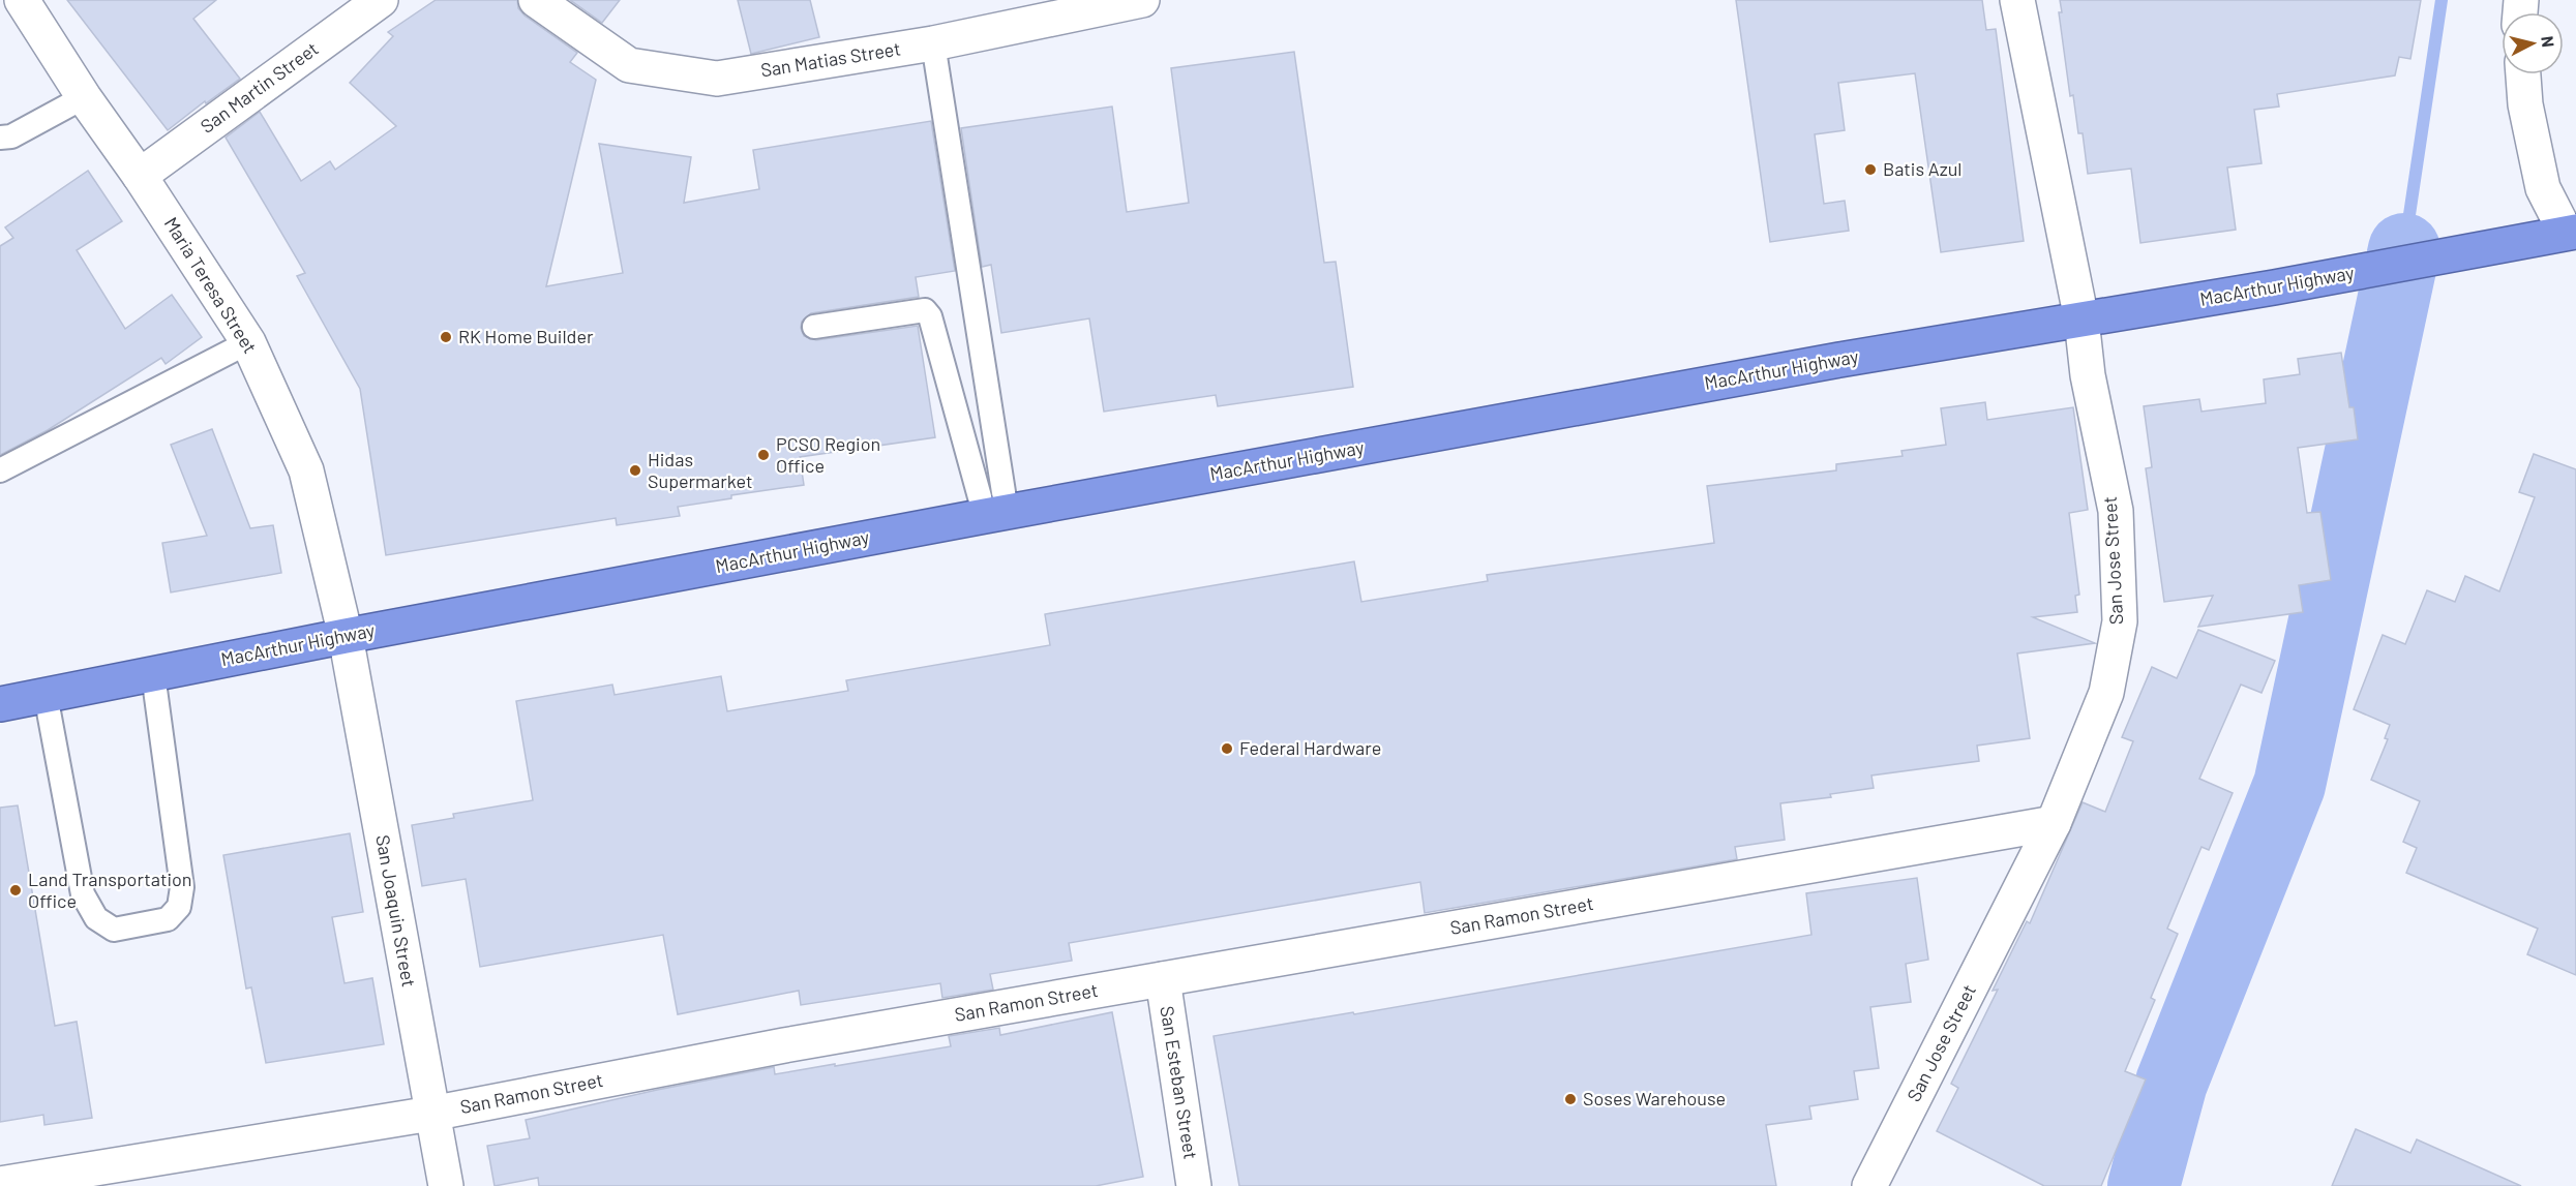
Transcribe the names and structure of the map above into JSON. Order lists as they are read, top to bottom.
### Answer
{
  "streets": {
    "highway": ["MacArthur Highway"],
    "street": [
      "San Matias Street",
      "San Martin Street",
      "Maria Teresa Street",
      "San Jose Street",
      "San Joaquin Street",
      "San Ramon Street",
      "San Esteban Street"
    ]
  },
  "crossings": [
    ["San Martin Street", "Maria Teresa Street"],
    ["Maria Teresa Street", "MacArthur Highway"],
    ["Maria Teresa Street", "San Joaquin Street"],
    ["MacArthur Highway", "San Jose Street"],
    ["MacArthur Highway", "San Joaquin Street"],
    ["San Jose Street", "San Ramon Street"],
    ["San Joaquin Street", "San Ramon Street"],
    ["San Ramon Street", "San Esteban Street"]
  ],
  "places": [
    "Batis Azul",
    "RK Home Builder",
    "PCSO Region Office",
    "Hidas Supermarket",
    "Federal Hardware",
    "Land Transportation Office",
    "Soses Warehouse"
  ],
  "north": "right"
}
